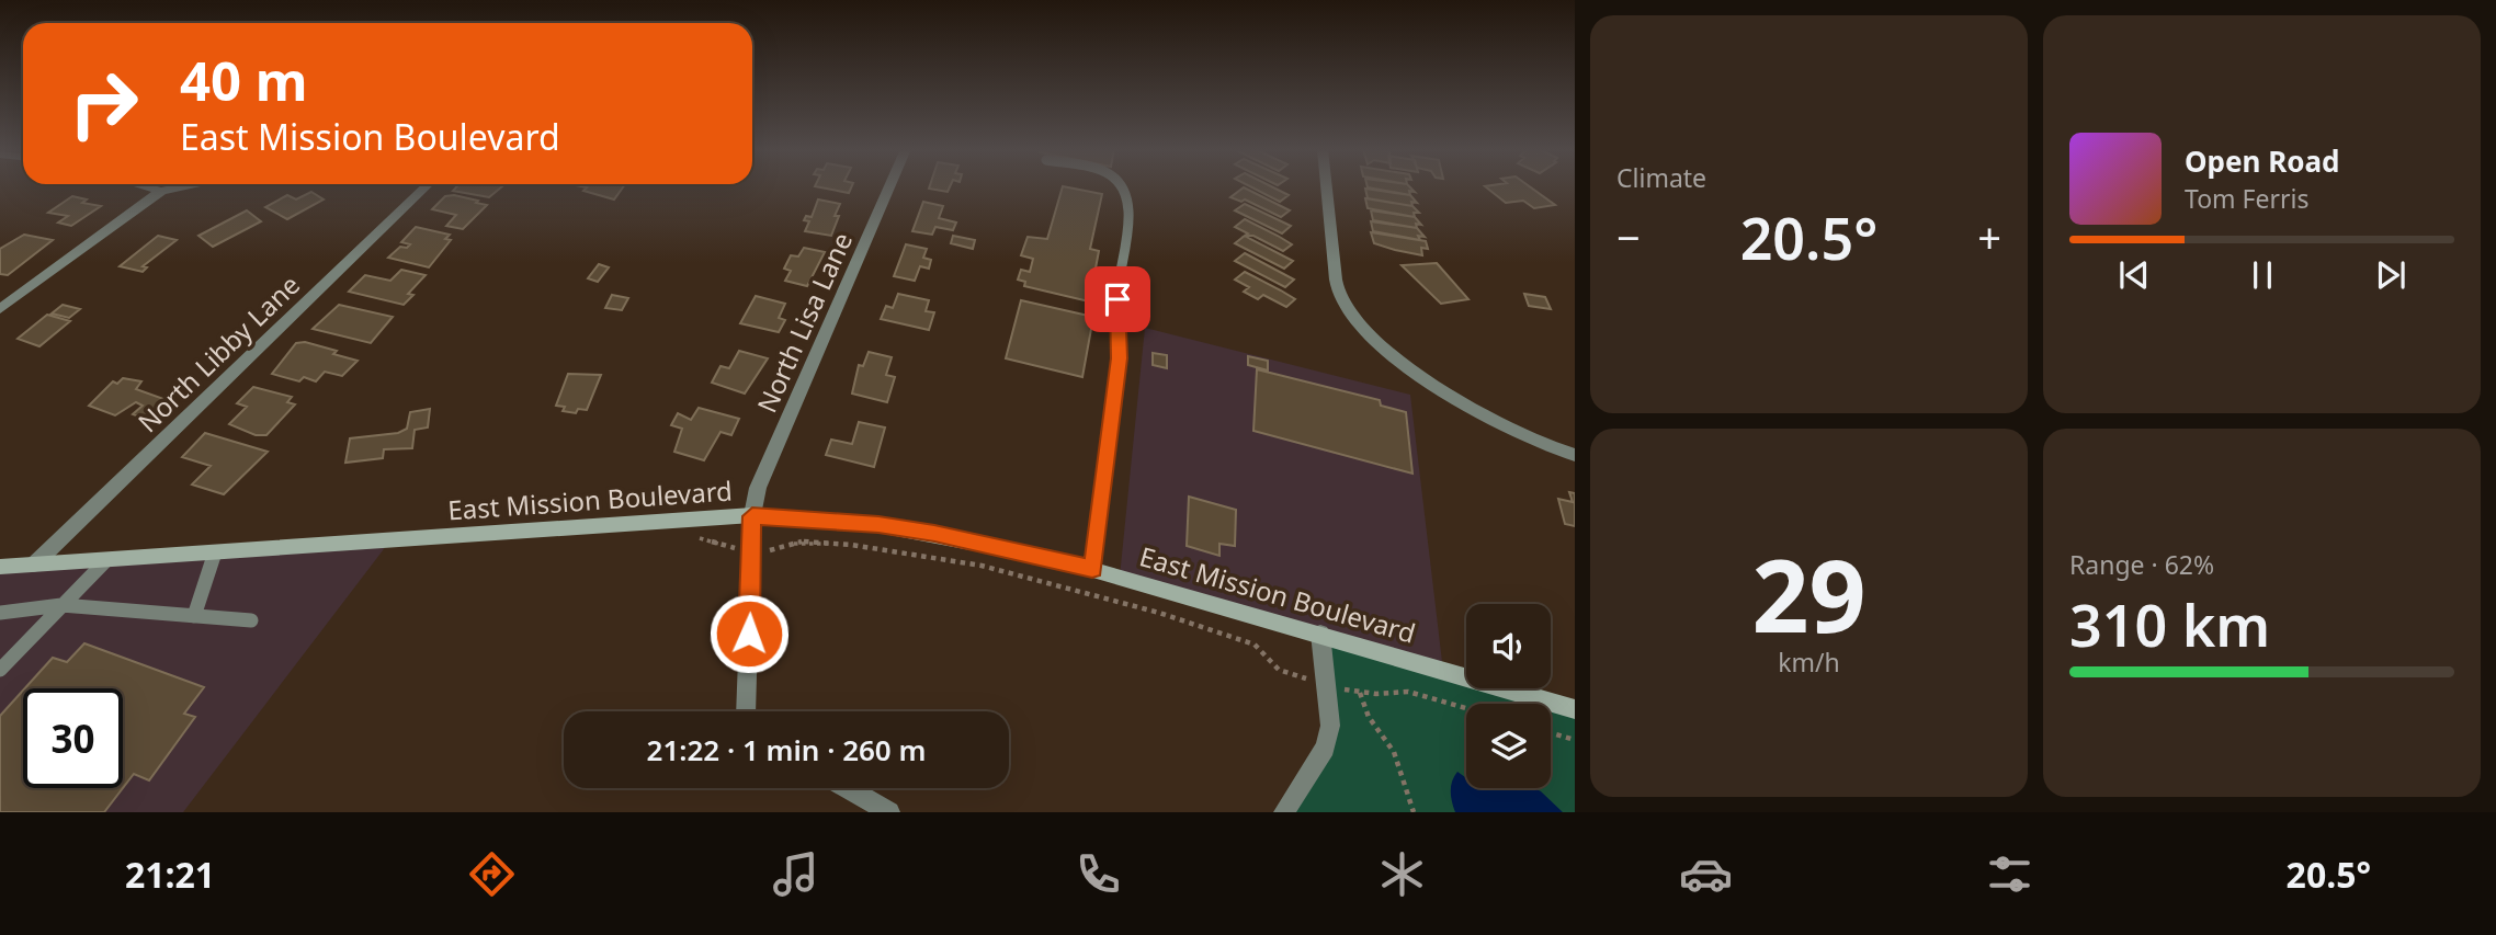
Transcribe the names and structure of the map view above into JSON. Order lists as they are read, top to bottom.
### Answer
{
  "streets": {
    "main road": ["East Mission Boulevard"],
    "street": ["North Lisa Lane", "North Libby Lane"]
  },
  "crossings": [
    ["North Lisa Lane", "East Mission Boulevard"],
    ["North Libby Lane", "East Mission Boulevard"]
  ],
  "page": {
    "tile": [
      "Climate",
      ["29", "km/h"],
      ["Range · 62%", "310 km"]
    ],
    "turn": ["40 m", "East Mission Boulevard"],
    "song": ["Open Road", "Tom Ferris"],
    "heat": ["−", "20.5°", "+"],
    "limit": "30",
    "trip": "21:22 · 1 min · 260 m",
    "tabs": ["21:21", "20.5°"]
  }
}
